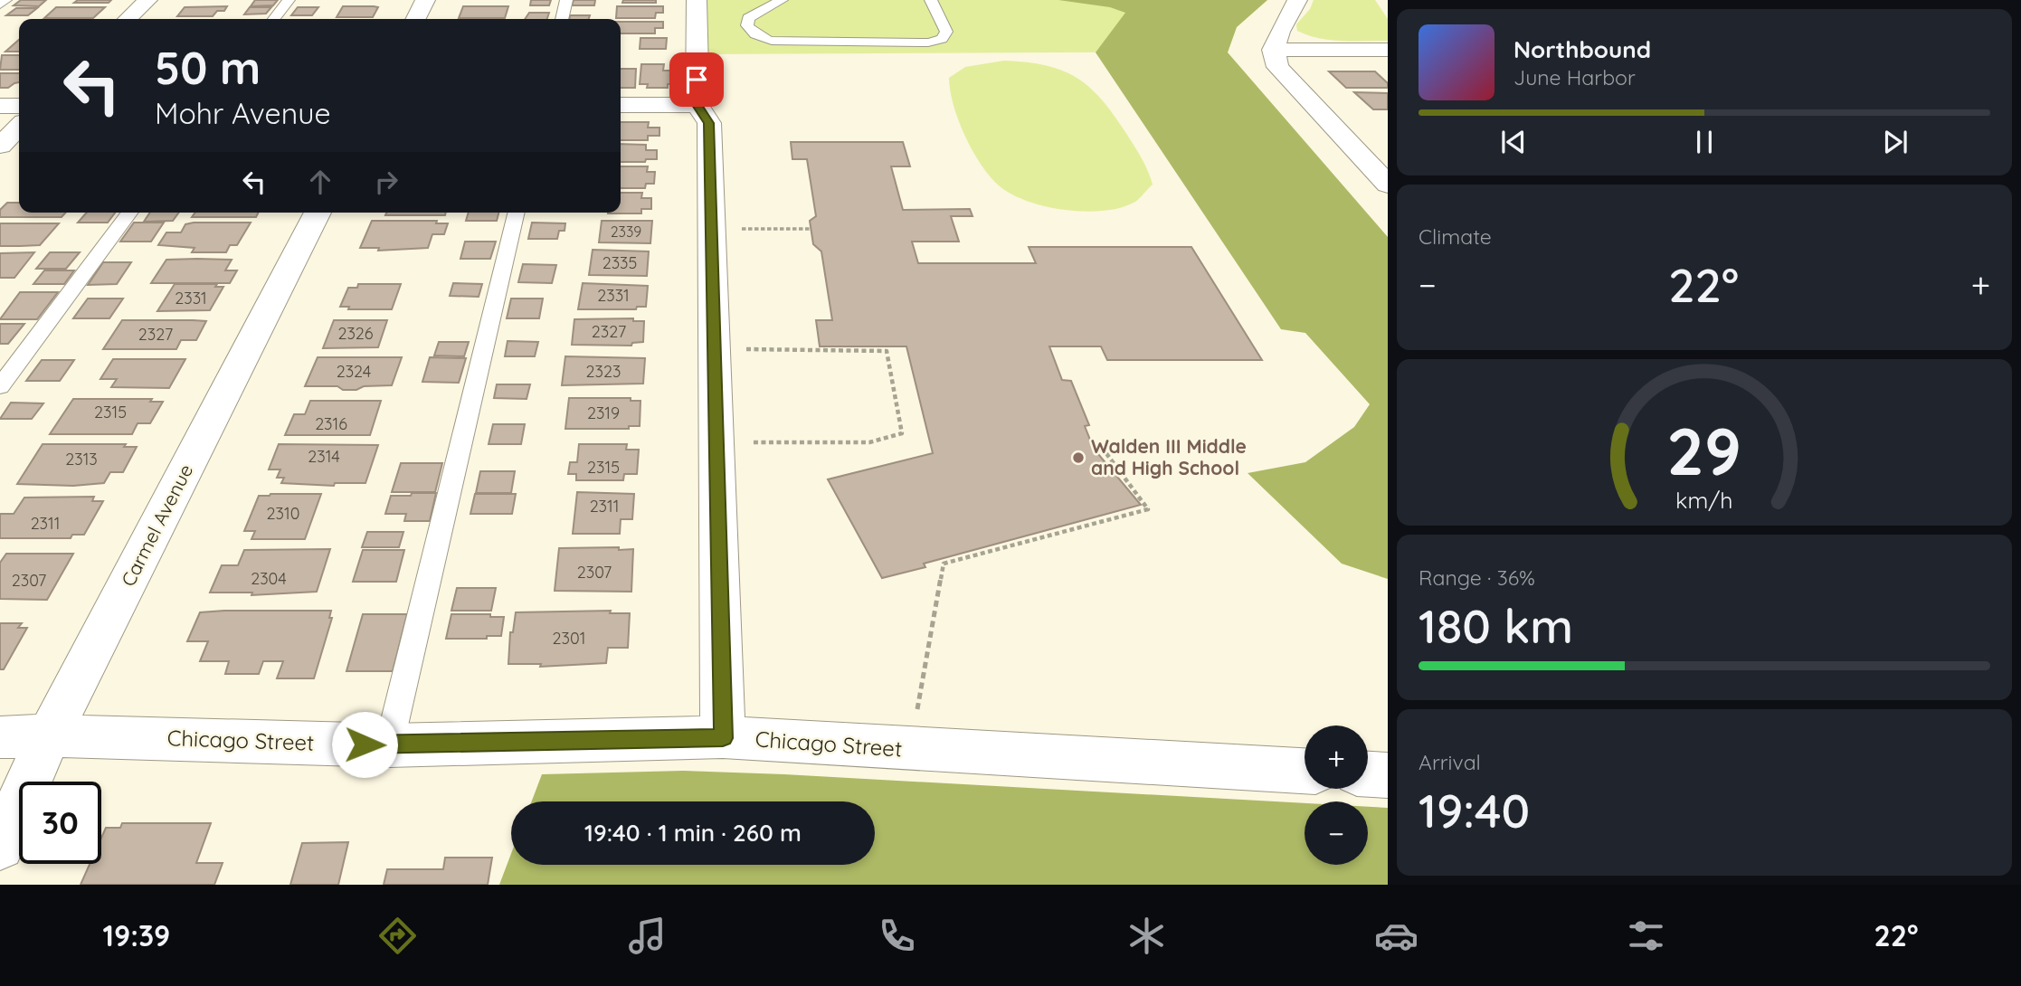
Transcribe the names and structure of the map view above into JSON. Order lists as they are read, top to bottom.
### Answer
{
  "streets": {
    "street": ["Carmel Avenue", "Chicago Street"]
  },
  "crossings": [
    ["Carmel Avenue", "Chicago Street"]
  ],
  "places": ["Walden III Middle and High School"],
  "house_numbers": [
    "2339",
    "2335",
    "2331",
    "2331",
    "2327",
    "2326",
    "2327",
    "2324",
    "2323",
    "2315",
    "2319",
    "2316",
    "2314",
    "2313",
    "2315",
    "2311",
    "2310",
    "2311",
    "2307",
    "2304",
    "2307",
    "2301"
  ],
  "page": {
    "turn": ["50 m", "Mohr Avenue"],
    "song": ["Northbound", "June Harbor"],
    "tile": [
      "Climate",
      ["Range · 36%", "180 km"],
      ["Arrival", "19:40"]
    ],
    "heat": ["−", "22°", "+"],
    "map_buttons": ["+", "−"],
    "limit": "30",
    "trip": "19:40 · 1 min · 260 m",
    "tabs": ["19:39", "22°"],
    "gauge": ["29", "km/h"]
  }
}
